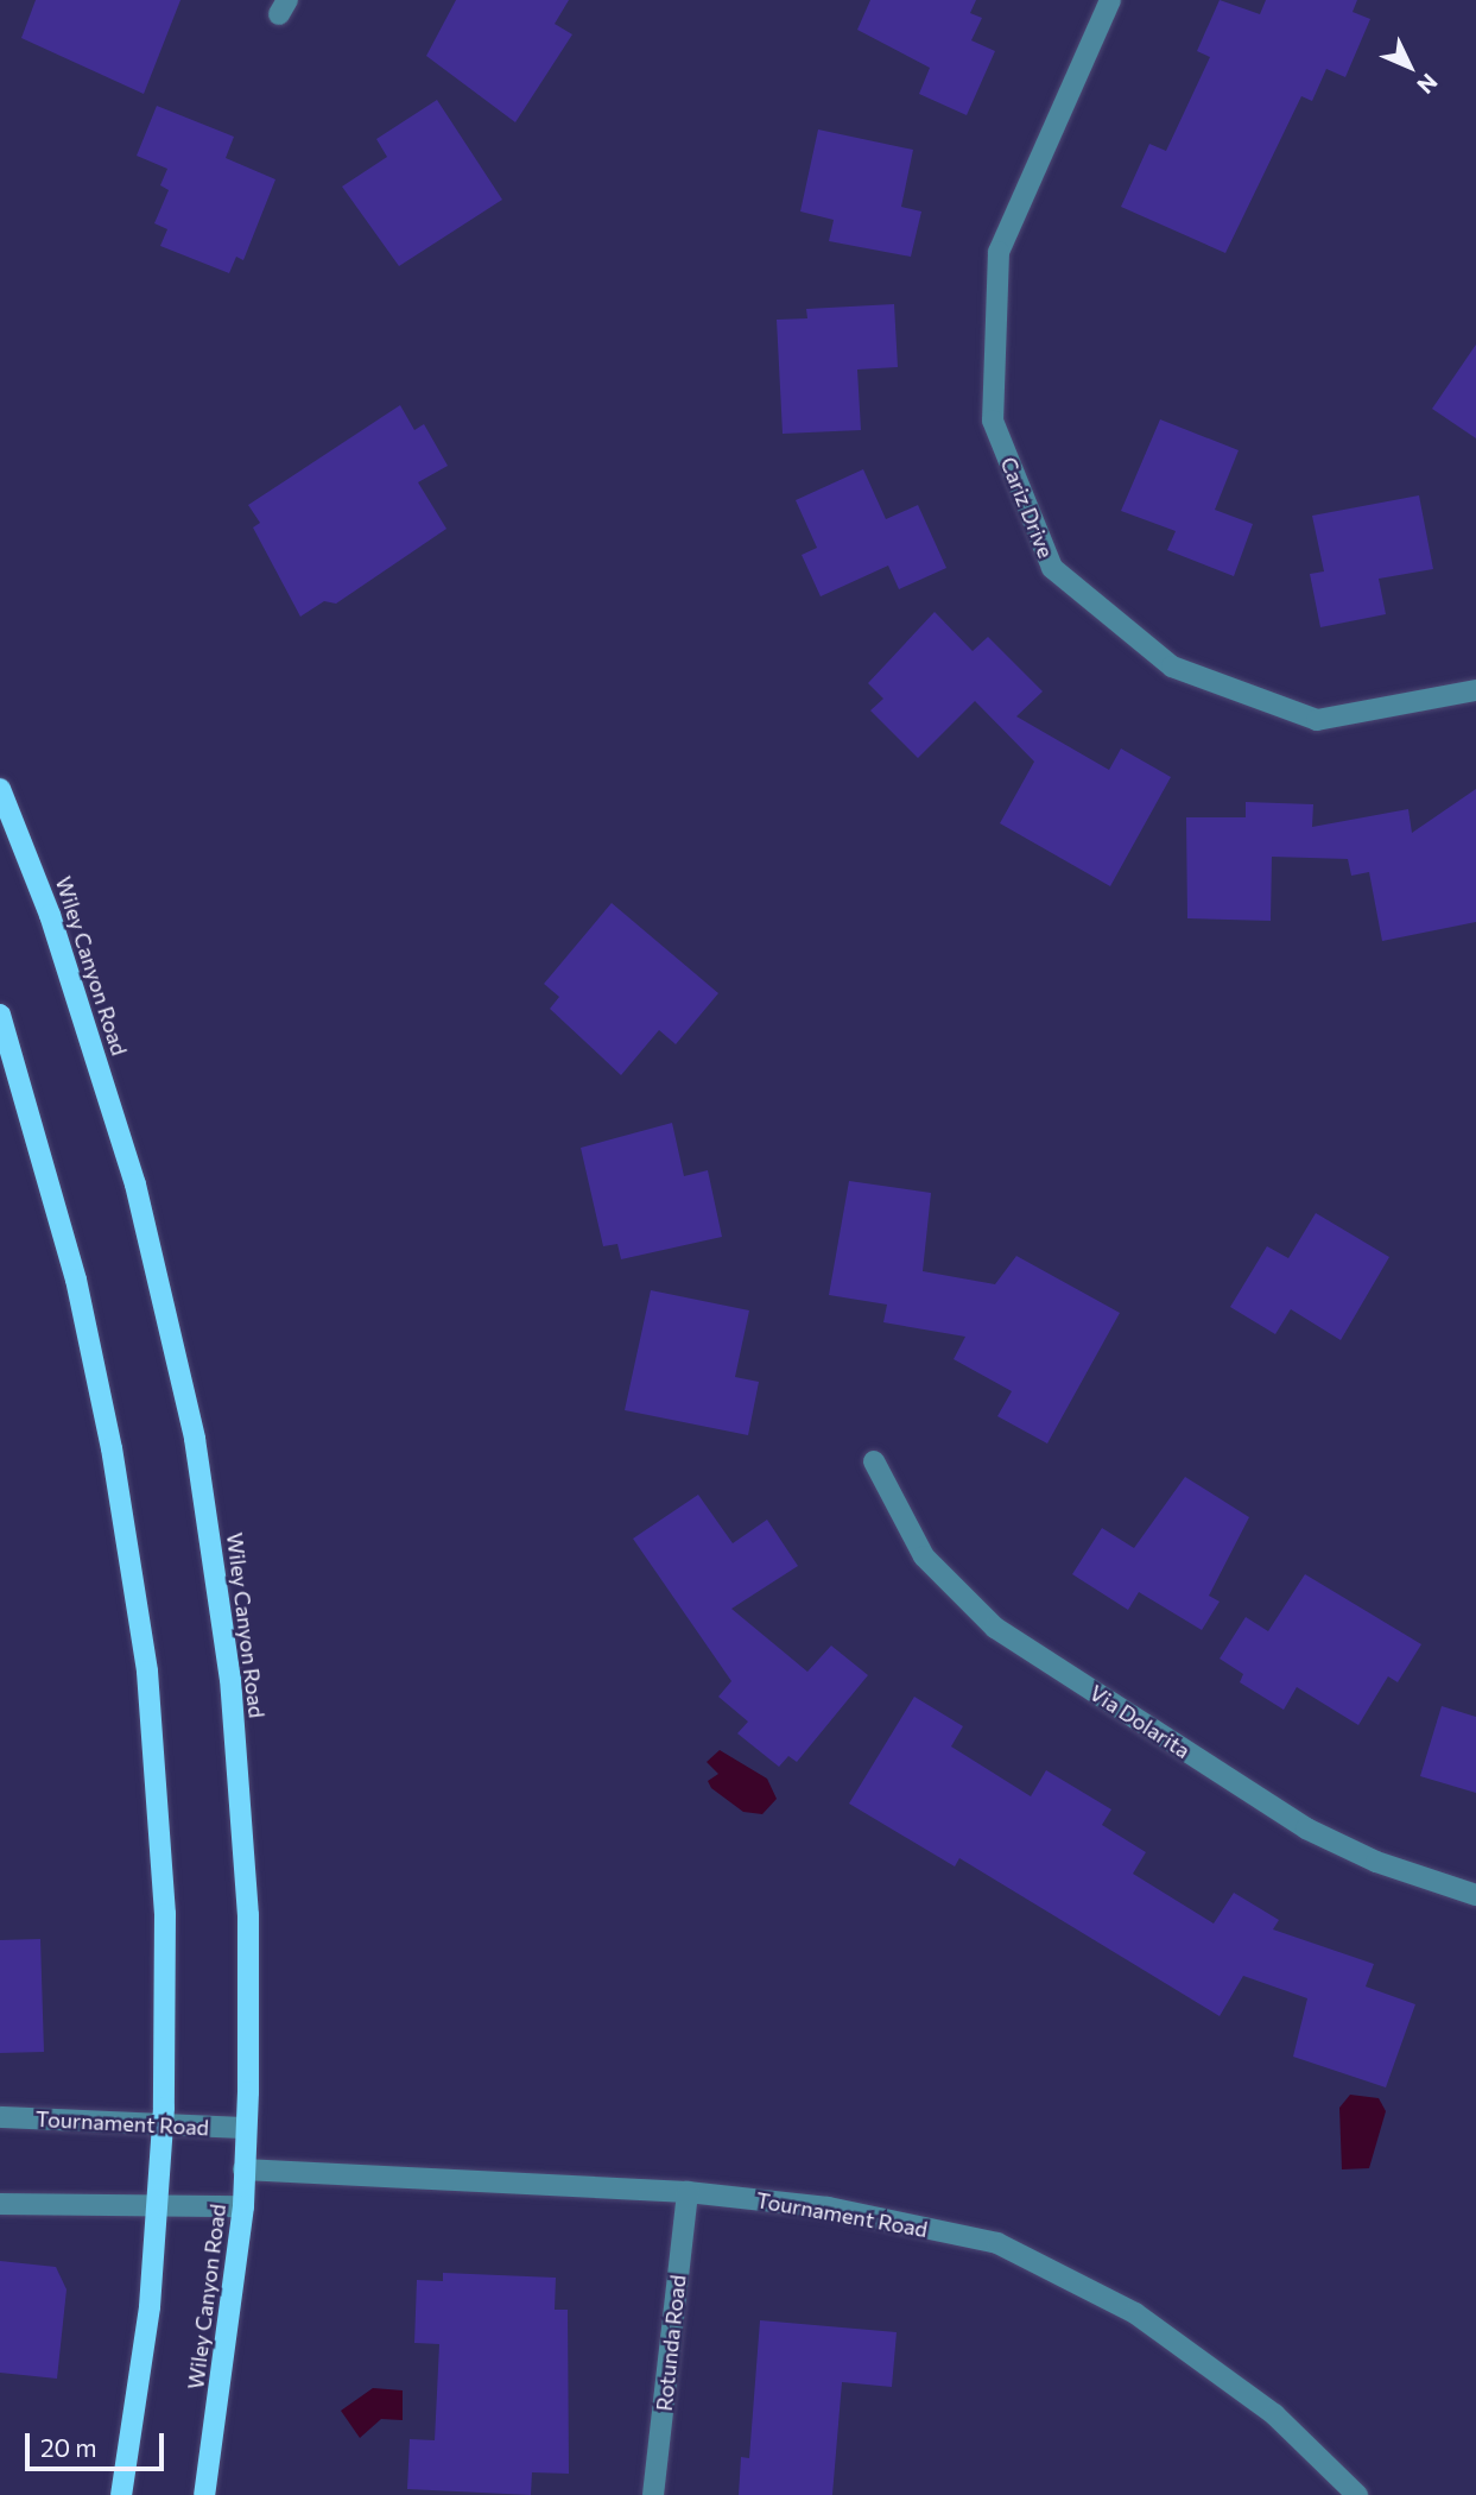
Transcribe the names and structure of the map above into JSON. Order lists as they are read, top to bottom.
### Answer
{
  "streets": {
    "main road": ["Wiley Canyon Road"],
    "street": [
      "Cariz Drive",
      "Via Dolarita",
      "Tournament Road",
      "Rotunda Road"
    ]
  },
  "crossings": [
    ["Wiley Canyon Road", "Tournament Road"],
    ["Tournament Road", "Rotunda Road"]
  ],
  "scale_bar": "20 m",
  "north": "bottom right"
}
